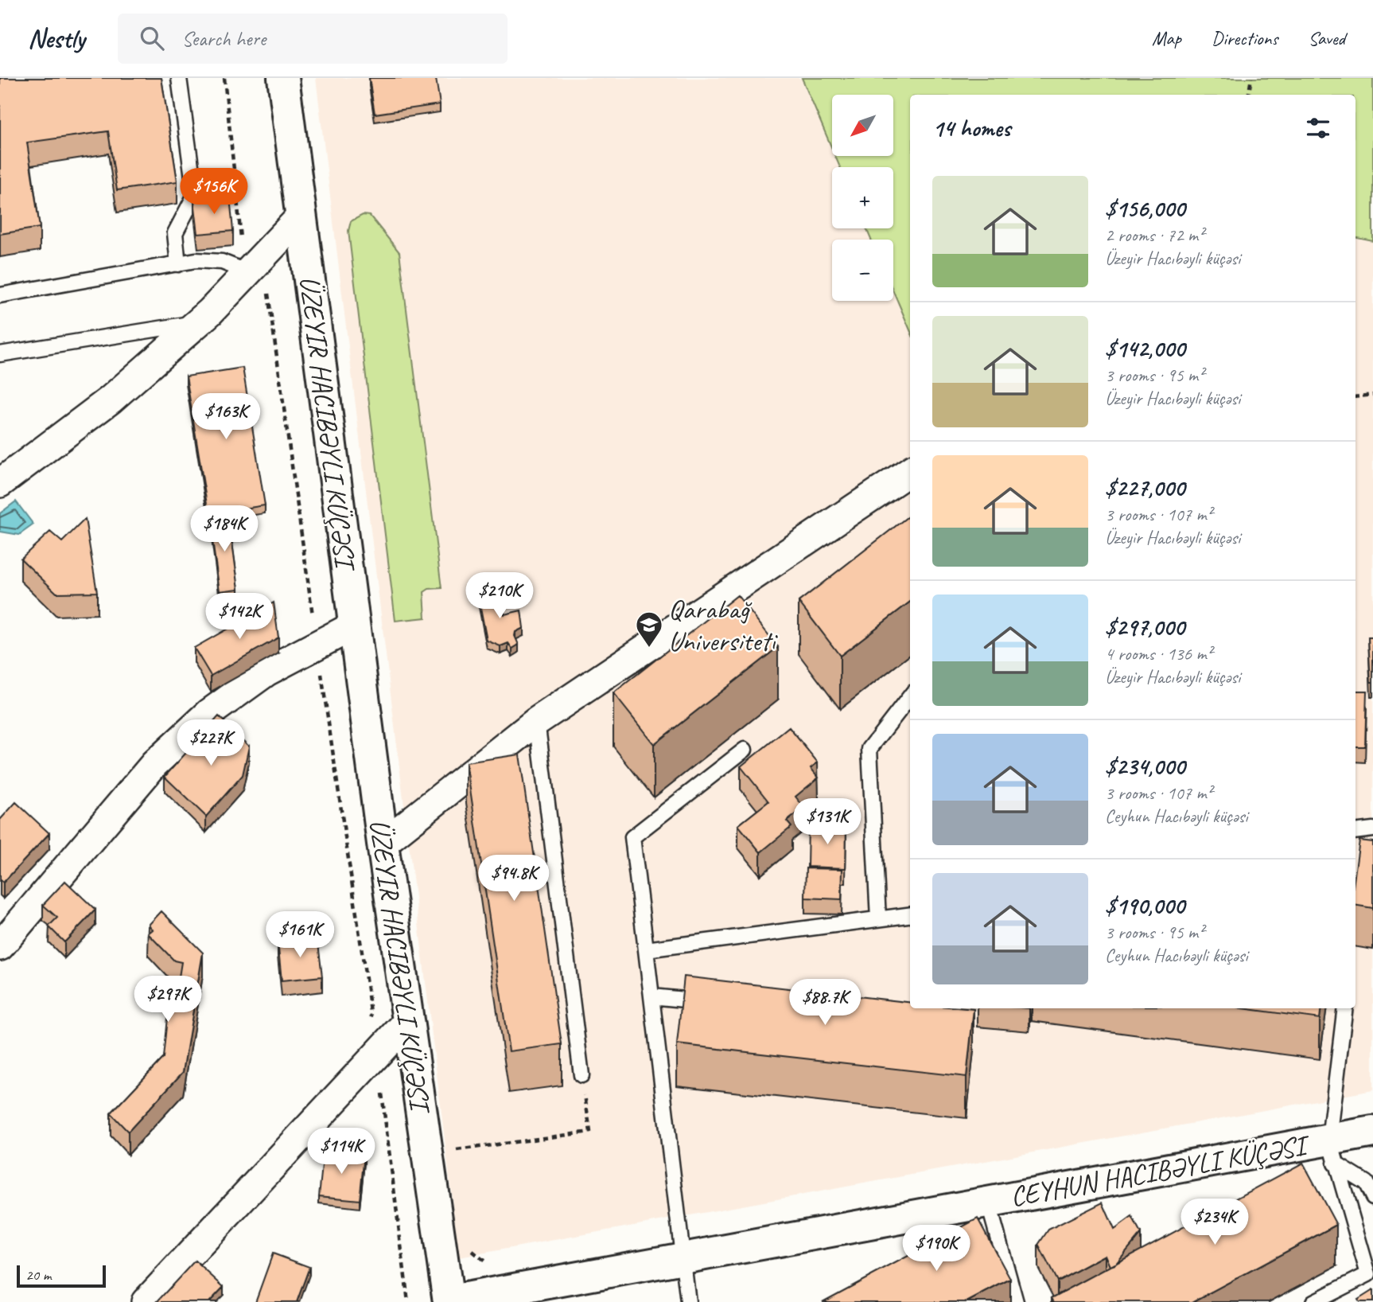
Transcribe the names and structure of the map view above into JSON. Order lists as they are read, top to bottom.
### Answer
{
  "places": {
    "school or university": ["Qarabağ Universiteti"]
  },
  "scale_bar": "20 m",
  "north": "bottom left",
  "page": {
    "header": "Nestly",
    "search": "Search here",
    "nav": ["Map", "Directions", "Saved"],
    "map_buttons": ["+", "−"],
    "heading": "14 homes",
    "list": [
      {
        "name": "$156,000",
        "note": "2 rooms · 72 m² · Üzeyir Hacıbəyli küçəsi"
      },
      {
        "name": "$142,000",
        "note": "3 rooms · 95 m² · Üzeyir Hacıbəyli küçəsi"
      },
      {
        "name": "$227,000",
        "note": "3 rooms · 107 m² · Üzeyir Hacıbəyli küçəsi"
      },
      {
        "name": "$297,000",
        "note": "4 rooms · 136 m² · Üzeyir Hacıbəyli küçəsi"
      },
      {
        "name": "$234,000",
        "note": "3 rooms · 107 m² · Ceyhun Hacıbəyli küçəsi"
      },
      {
        "name": "$190,000",
        "note": "3 rooms · 95 m² · Ceyhun Hacıbəyli küçəsi"
      }
    ],
    "price": [
      "$156K",
      "$163K",
      "$184K",
      "$210K",
      "$142K",
      "$227K",
      "$131K",
      "$94.8K",
      "$161K",
      "$297K",
      "$88.7K",
      "$114K",
      "$234K",
      "$190K"
    ],
    "scale": "20 m"
  }
}
